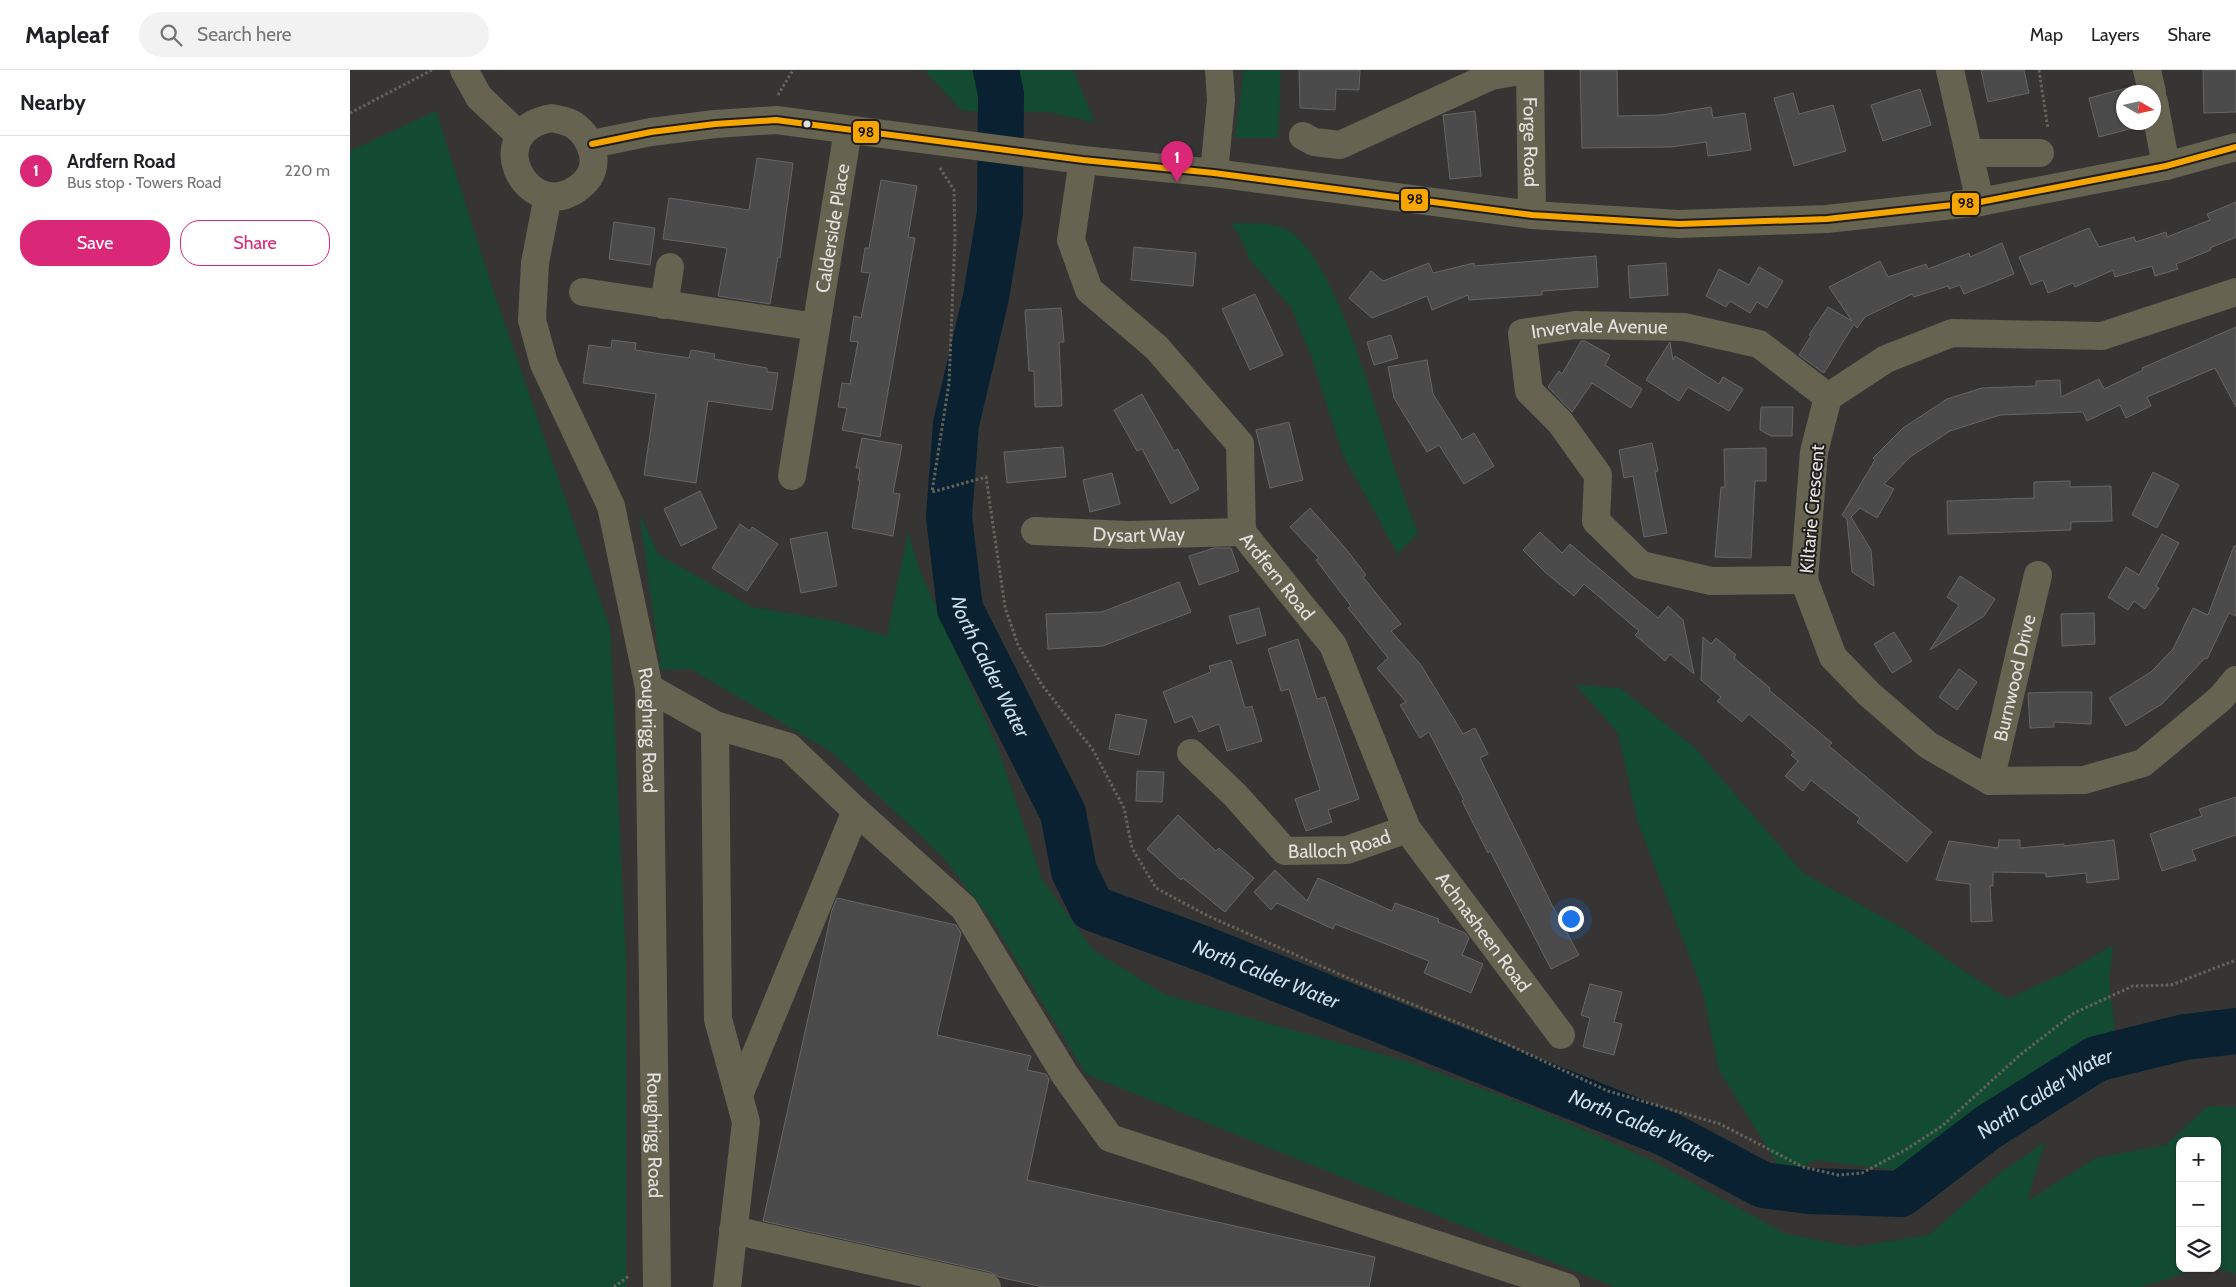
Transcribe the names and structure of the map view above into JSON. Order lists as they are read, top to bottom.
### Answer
{
  "streets": {
    "street": [
      "Forge Road",
      "Calderside Place",
      "Invervale Avenue",
      "Kiltarie Crescent",
      "Dysart Way",
      "Ardfern Road",
      "Burnwood Drive",
      "Roughrigg Road",
      "Balloch Road",
      "Achnasheen Road"
    ]
  },
  "crossings": [
    ["Invervale Avenue", "Kiltarie Crescent"],
    ["Kiltarie Crescent", "Burnwood Drive"],
    ["Dysart Way", "Ardfern Road"],
    ["Ardfern Road", "Balloch Road"],
    ["Ardfern Road", "Achnasheen Road"],
    ["Balloch Road", "Achnasheen Road"]
  ],
  "water": ["North Calder Water"],
  "lines": ["transit line 98"],
  "north": "right",
  "page": {
    "header": "Mapleaf",
    "search": "Search here",
    "nav": ["Map", "Layers", "Share"],
    "heading": "Nearby",
    "list": [
      {
        "mark": "1",
        "name": "Ardfern Road",
        "note": "Bus stop · Towers Road",
        "value": "220 m"
      }
    ],
    "pins": "1",
    "buttons": ["Save", "Share"],
    "map_buttons": ["+", "−"]
  }
}
